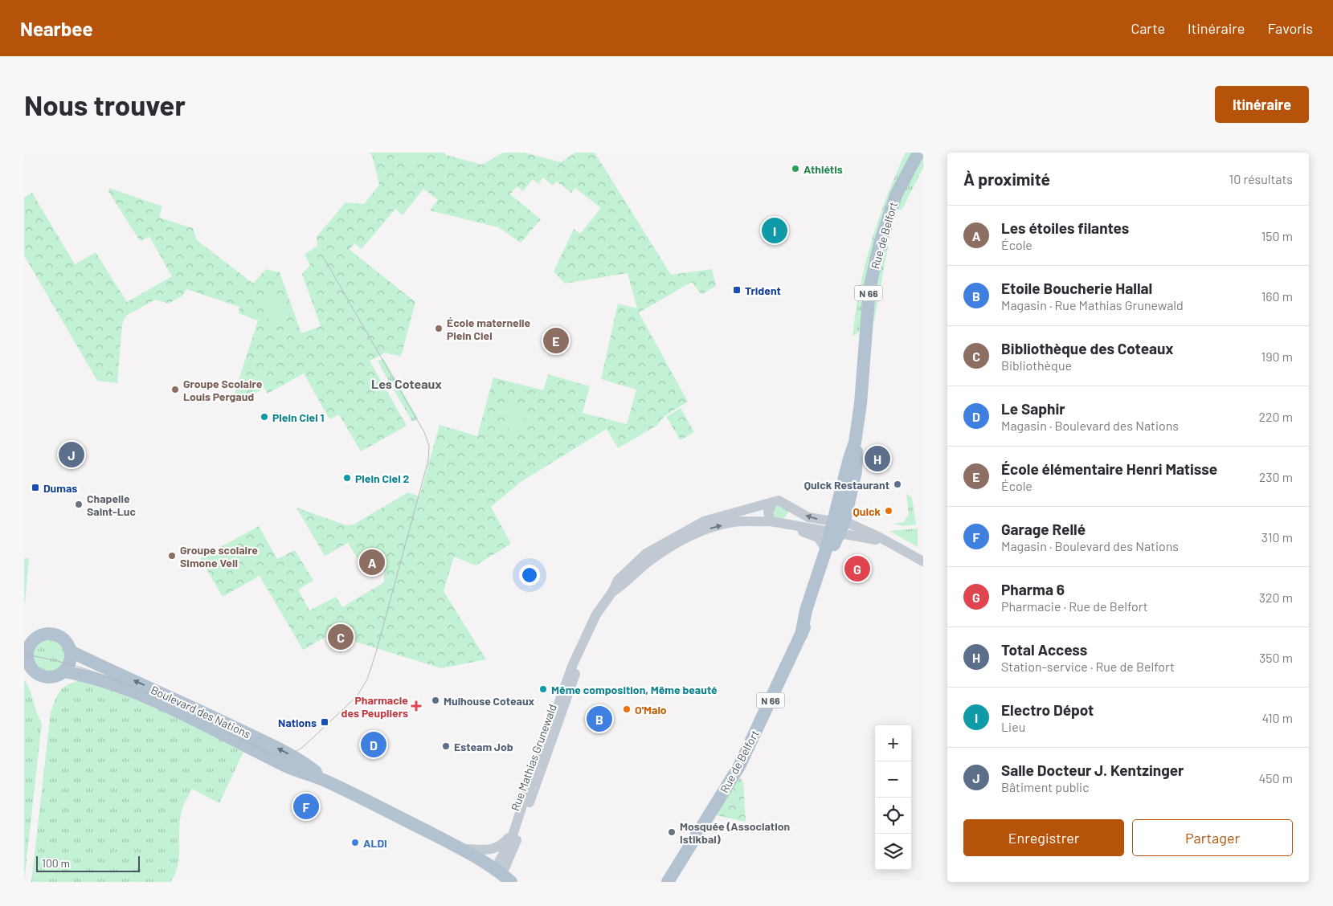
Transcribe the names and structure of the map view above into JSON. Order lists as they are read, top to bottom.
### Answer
{
  "streets": {
    "main road": ["Rue de Belfort", "N 66", "Boulevard des Nations"],
    "street": ["Rue Mathias Grunewald"]
  },
  "crossings": [
    ["Rue de Belfort", "Rue Mathias Grunewald"],
    ["Boulevard des Nations", "Rue Mathias Grunewald"]
  ],
  "districts": ["Les Coteaux"],
  "places": {
    "other": [
      "Athlétis",
      "École maternelle Plein Ciel",
      "Groupe Scolaire Louis Pergaud",
      "Plein Ciel 1",
      "Plein Ciel 2",
      "Quick Restaurant",
      "Chapelle Saint-Luc",
      "Quick",
      "Groupe scolaire Simone Veil",
      "Même composition, Même beauté",
      "Mulhouse Coteaux",
      "O'Malo",
      "Esteam Job",
      "Mosquée (Association Istikbal)",
      "ALDI"
    ],
    "transit": ["Trident", "Dumas", "Nations"],
    "health": ["Pharmacie des Peupliers"]
  },
  "scale_bar": "100 m",
  "page": {
    "header": "Nearbee",
    "nav": ["Carte", "Itinéraire", "Favoris"],
    "buttons": [
      "Itinéraire",
      ["Enregistrer", "Partager"]
    ],
    "title": "Nous trouver",
    "heading": ["À proximité", "10 résultats"],
    "list": [
      {
        "mark": "A",
        "name": "Les étoiles filantes",
        "note": "École",
        "value": "150 m"
      },
      {
        "mark": "B",
        "name": "Etoile Boucherie Hallal",
        "note": "Magasin · Rue Mathias Grunewald",
        "value": "160 m"
      },
      {
        "mark": "C",
        "name": "Bibliothèque des Coteaux",
        "note": "Bibliothèque",
        "value": "190 m"
      },
      {
        "mark": "D",
        "name": "Le Saphir",
        "note": "Magasin · Boulevard des Nations",
        "value": "220 m"
      },
      {
        "mark": "E",
        "name": "École élémentaire Henri Matisse",
        "note": "École",
        "value": "230 m"
      },
      {
        "mark": "F",
        "name": "Garage Rellé",
        "note": "Magasin · Boulevard des Nations",
        "value": "310 m"
      },
      {
        "mark": "G",
        "name": "Pharma 6",
        "note": "Pharmacie · Rue de Belfort",
        "value": "320 m"
      },
      {
        "mark": "H",
        "name": "Total Access",
        "note": "Station-service · Rue de Belfort",
        "value": "350 m"
      },
      {
        "mark": "I",
        "name": "Electro Dépot",
        "note": "Lieu",
        "value": "410 m"
      },
      {
        "mark": "J",
        "name": "Salle Docteur J. Kentzinger",
        "note": "Bâtiment public",
        "value": "450 m"
      }
    ],
    "pins": [
      "I",
      "E",
      "J",
      "H",
      "A",
      "G",
      "C",
      "B",
      "D",
      "F"
    ],
    "map_buttons": ["+", "−"],
    "scale": "100 m"
  }
}
